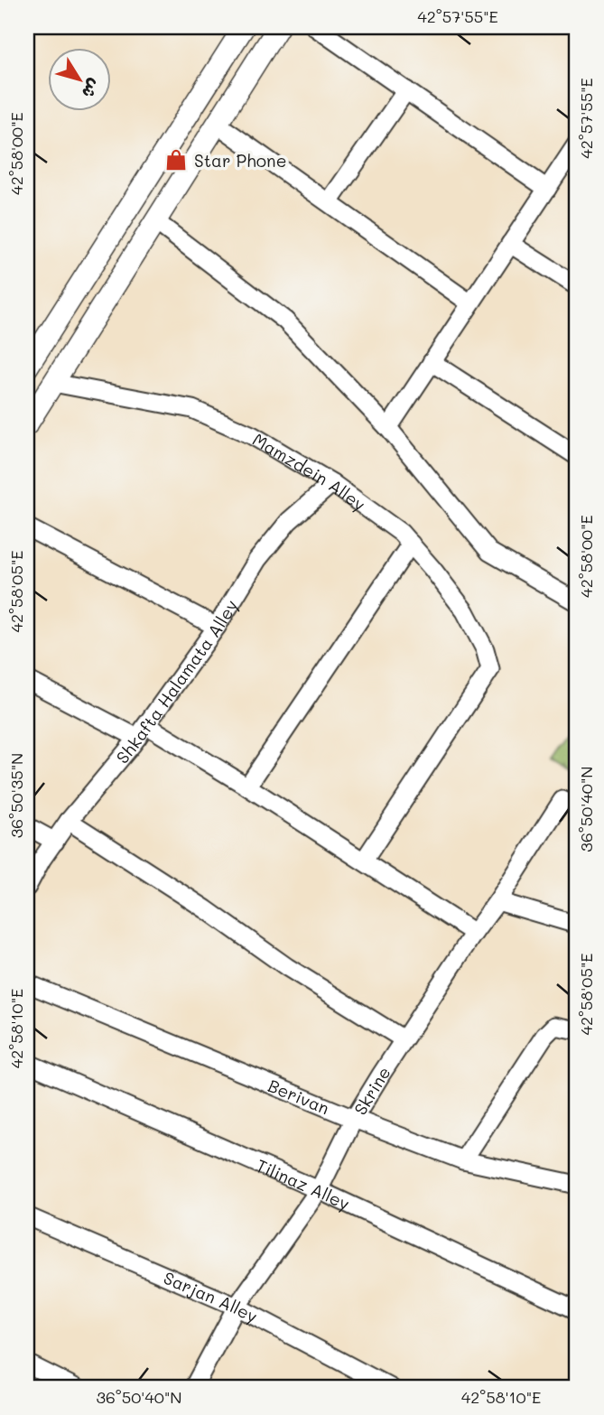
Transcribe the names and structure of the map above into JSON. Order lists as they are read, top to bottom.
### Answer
{
  "streets": {
    "street": [
      "Mamzdein Alley",
      "Shkafta Halamata Alley",
      "Skrine",
      "Berivan",
      "Tilinaz Alley",
      "Sarjan Alley"
    ]
  },
  "crossings": [
    ["Mamzdein Alley", "Shkafta Halamata Alley"],
    ["Skrine", "Berivan"],
    ["Skrine", "Tilinaz Alley"],
    ["Skrine", "Sarjan Alley"]
  ],
  "places": {
    "shop": ["Star Phone"]
  },
  "north": "bottom right",
  "coordinates": [
    "42°57'55\"E",
    "42°58'00\"E",
    "42°58'05\"E",
    "36°50'35\"N",
    "36°50'40\"N",
    "42°58'10\"E"
  ]
}
